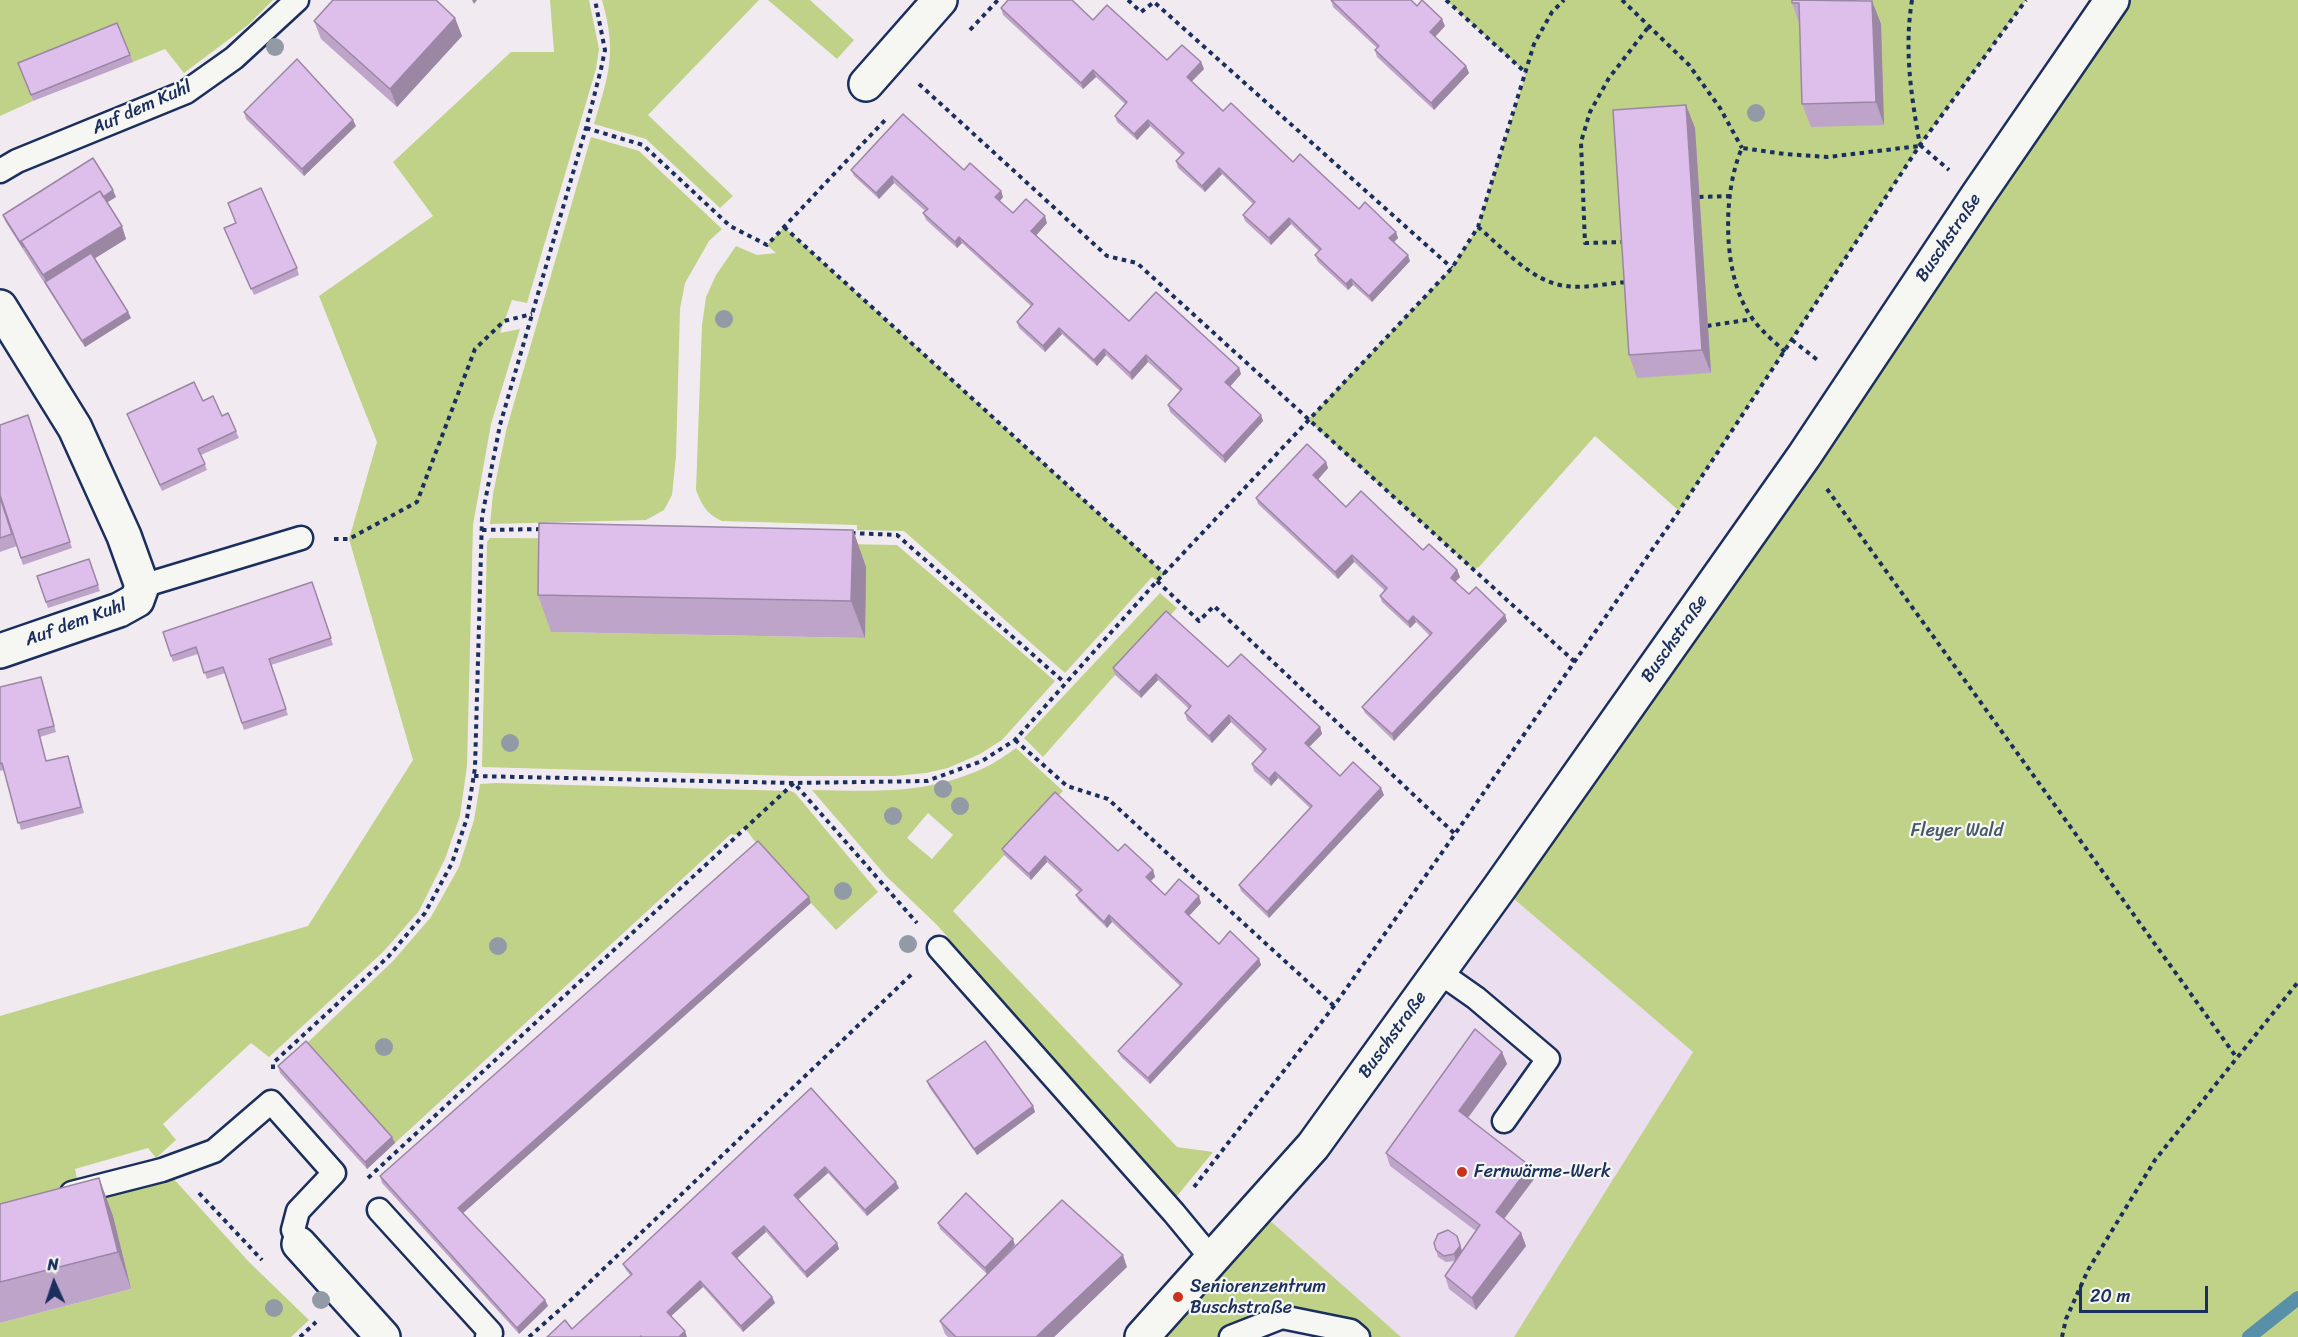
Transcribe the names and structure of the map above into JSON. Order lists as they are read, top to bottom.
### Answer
{
  "streets": {
    "street": ["Auf dem Kuhl", "Buschstraße"]
  },
  "parks": ["Fleyer Wald"],
  "places": ["Fernwärme-Werk", "Seniorenzentrum Buschstraße"],
  "scale_bar": "20 m",
  "north": "top"
}
